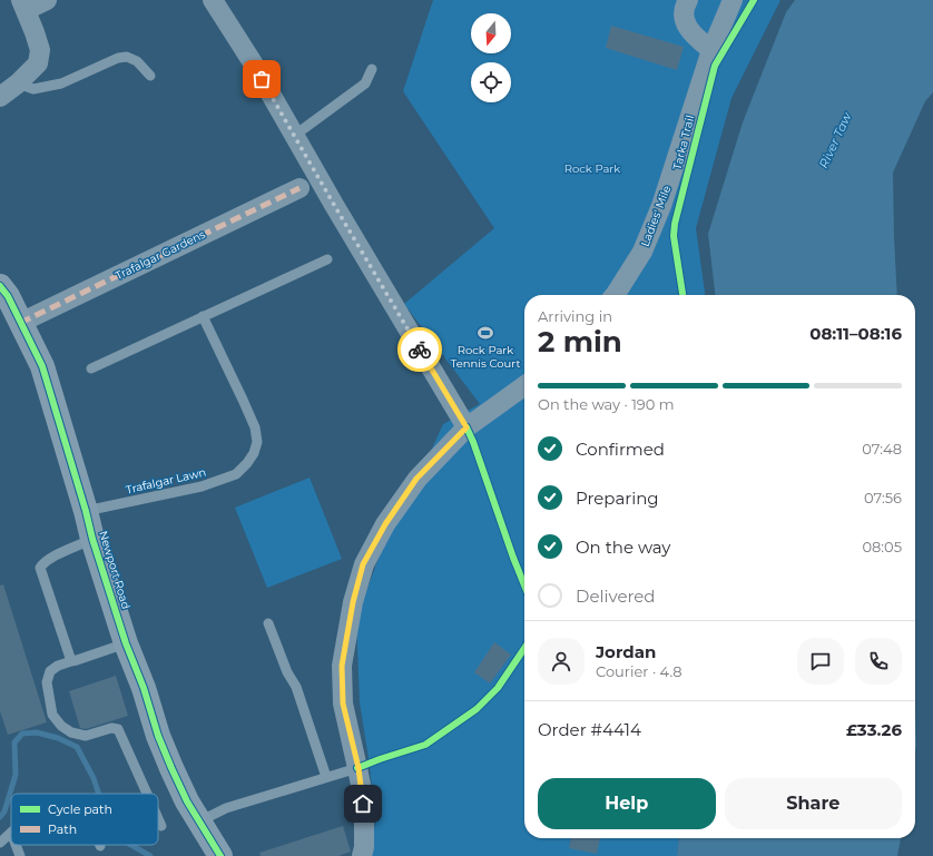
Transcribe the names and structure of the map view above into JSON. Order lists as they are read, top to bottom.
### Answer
{
  "streets": {
    "street": ["Ladies' Mile", "Trafalgar Gardens", "Newport Road"],
    "lane": ["Trafalgar Lawn"],
    "cycle path": ["Tarka Trail"]
  },
  "crossings": [
    ["Trafalgar Gardens", "Newport Road"],
    ["Trafalgar Lawn", "Newport Road"]
  ],
  "water": ["River Taw"],
  "parks": ["Rock Park"],
  "places": {
    "sports": ["Rock Park Tennis Court"]
  },
  "legend": ["Cycle path", "Path"],
  "north": "bottom",
  "page": {
    "heading": ["2 min", "Arriving in", "08:11–08:16"],
    "panel": [
      "Jordan",
      "Courier · 4.8",
      "Order #4414",
      "£33.26"
    ],
    "bar": "On the way · 190 m",
    "list": [
      ["Confirmed", "07:48"],
      ["Preparing", "07:56"],
      ["On the way", "08:05"],
      "Delivered"
    ],
    "buttons": ["Help", "Share"]
  }
}
